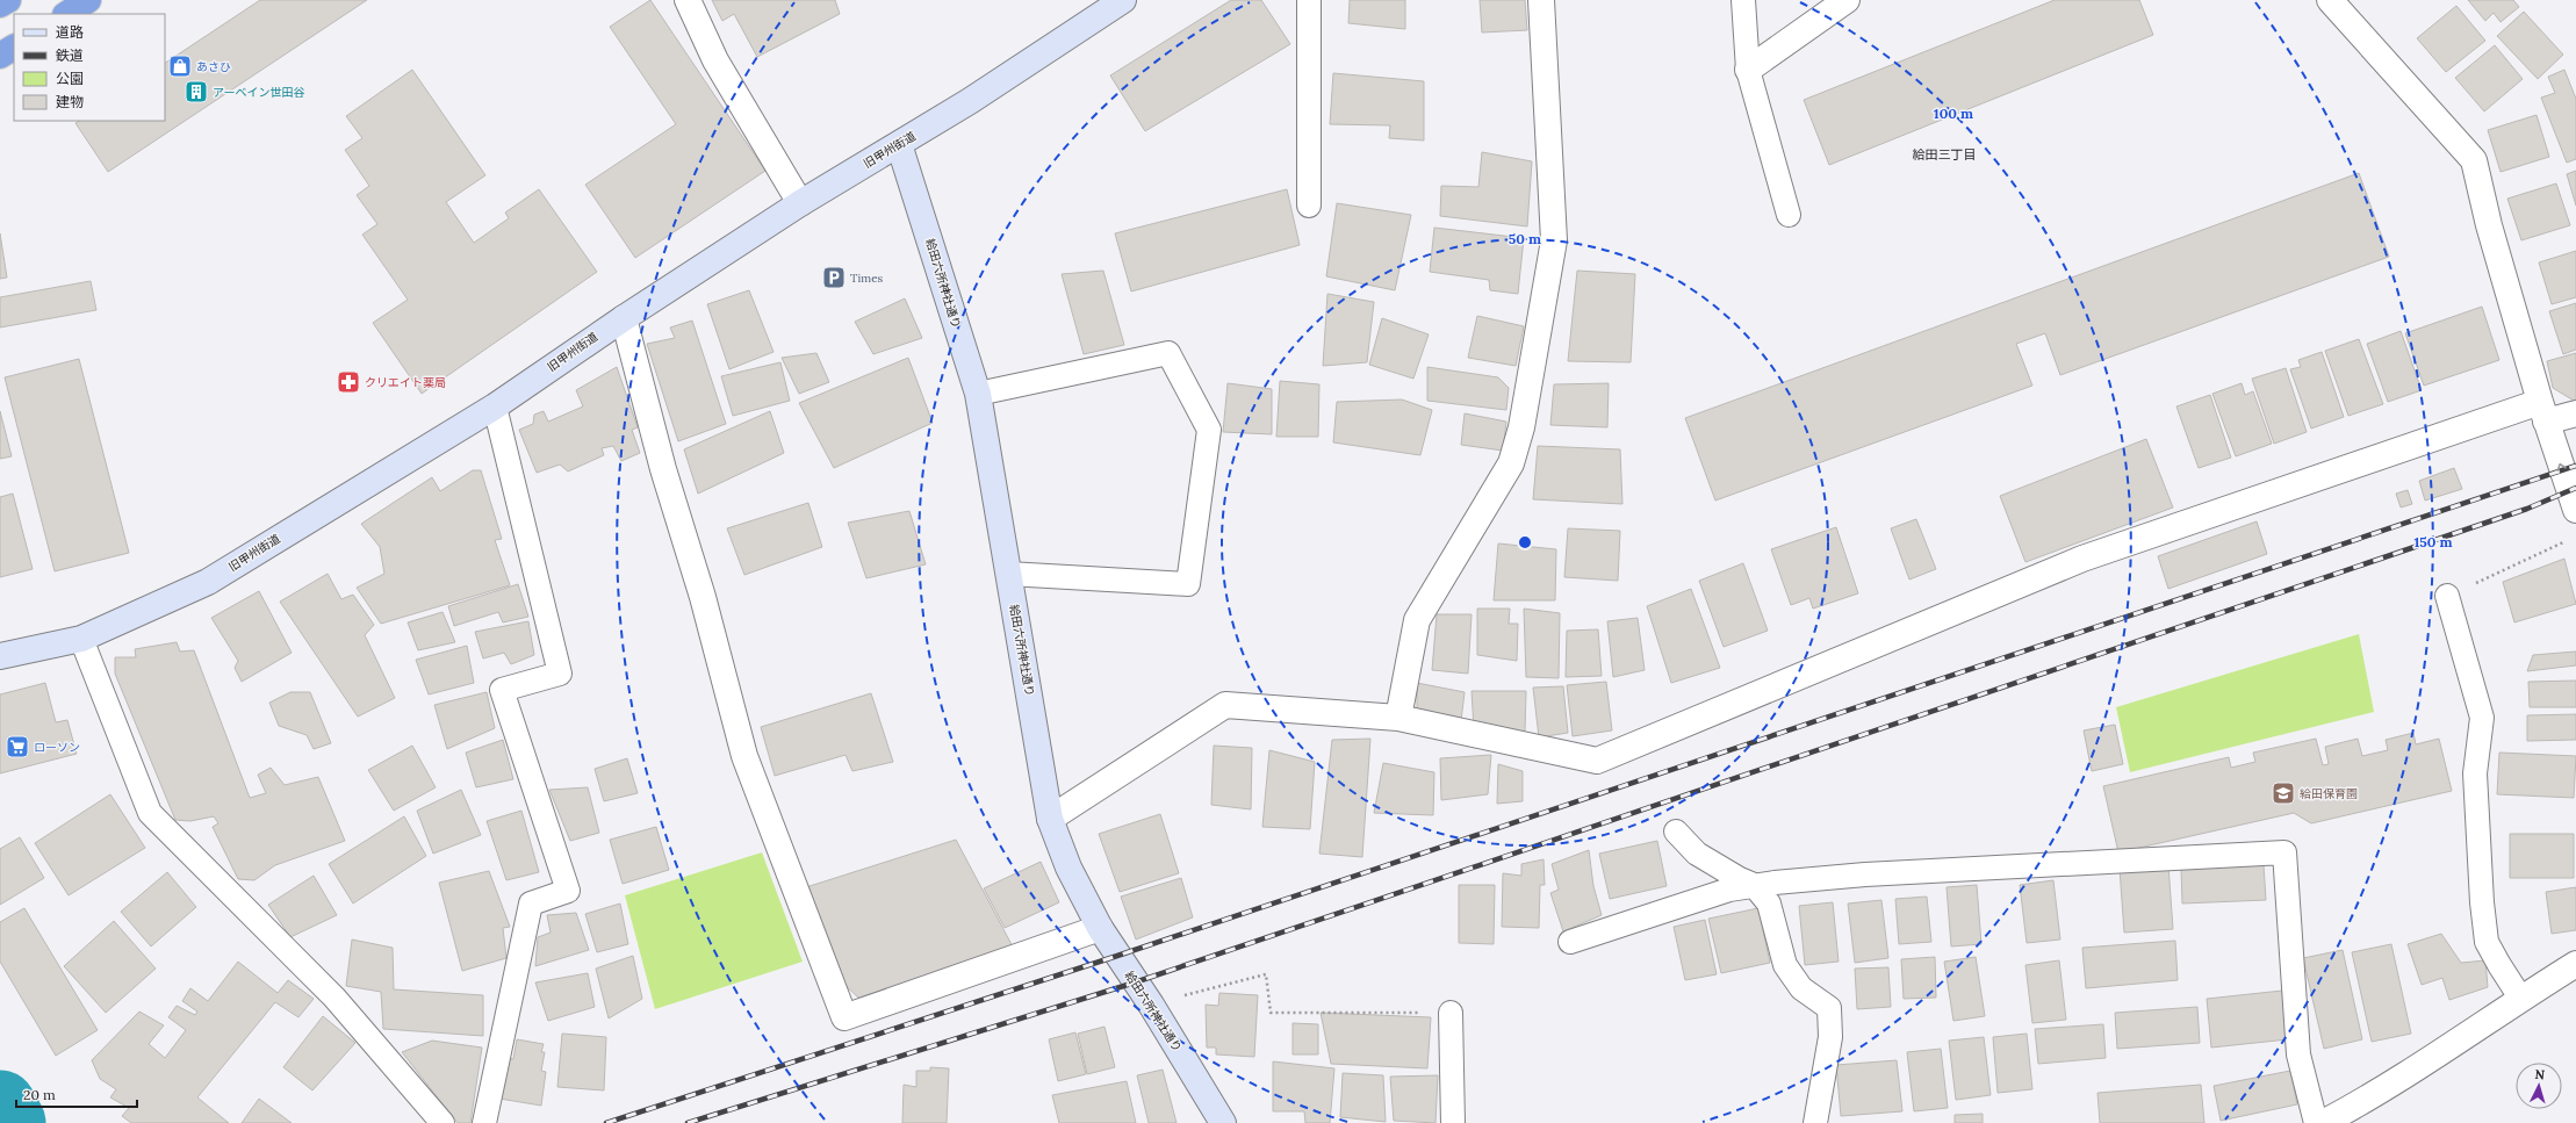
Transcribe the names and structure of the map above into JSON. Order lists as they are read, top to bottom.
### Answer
{
  "streets": {
    "street": ["旧甲州街道", "給田六所神社通り"]
  },
  "crossings": [
    ["旧甲州街道", "給田六所神社通り"]
  ],
  "districts": ["給田三丁目"],
  "places": {
    "shop": ["あさひ"],
    "building": ["アーベイン世田谷"],
    "parking": ["Times"],
    "pharmacy": ["クリエイト薬局"],
    "supermarket": ["ローソン"],
    "school or university": ["給田保育園"]
  },
  "legend": [
    "道路",
    "鉄道",
    "公園",
    "建物"
  ],
  "scale_bar": "20 m",
  "north": "top",
  "rings": ["100 m", "50 m", "150 m"]
}
